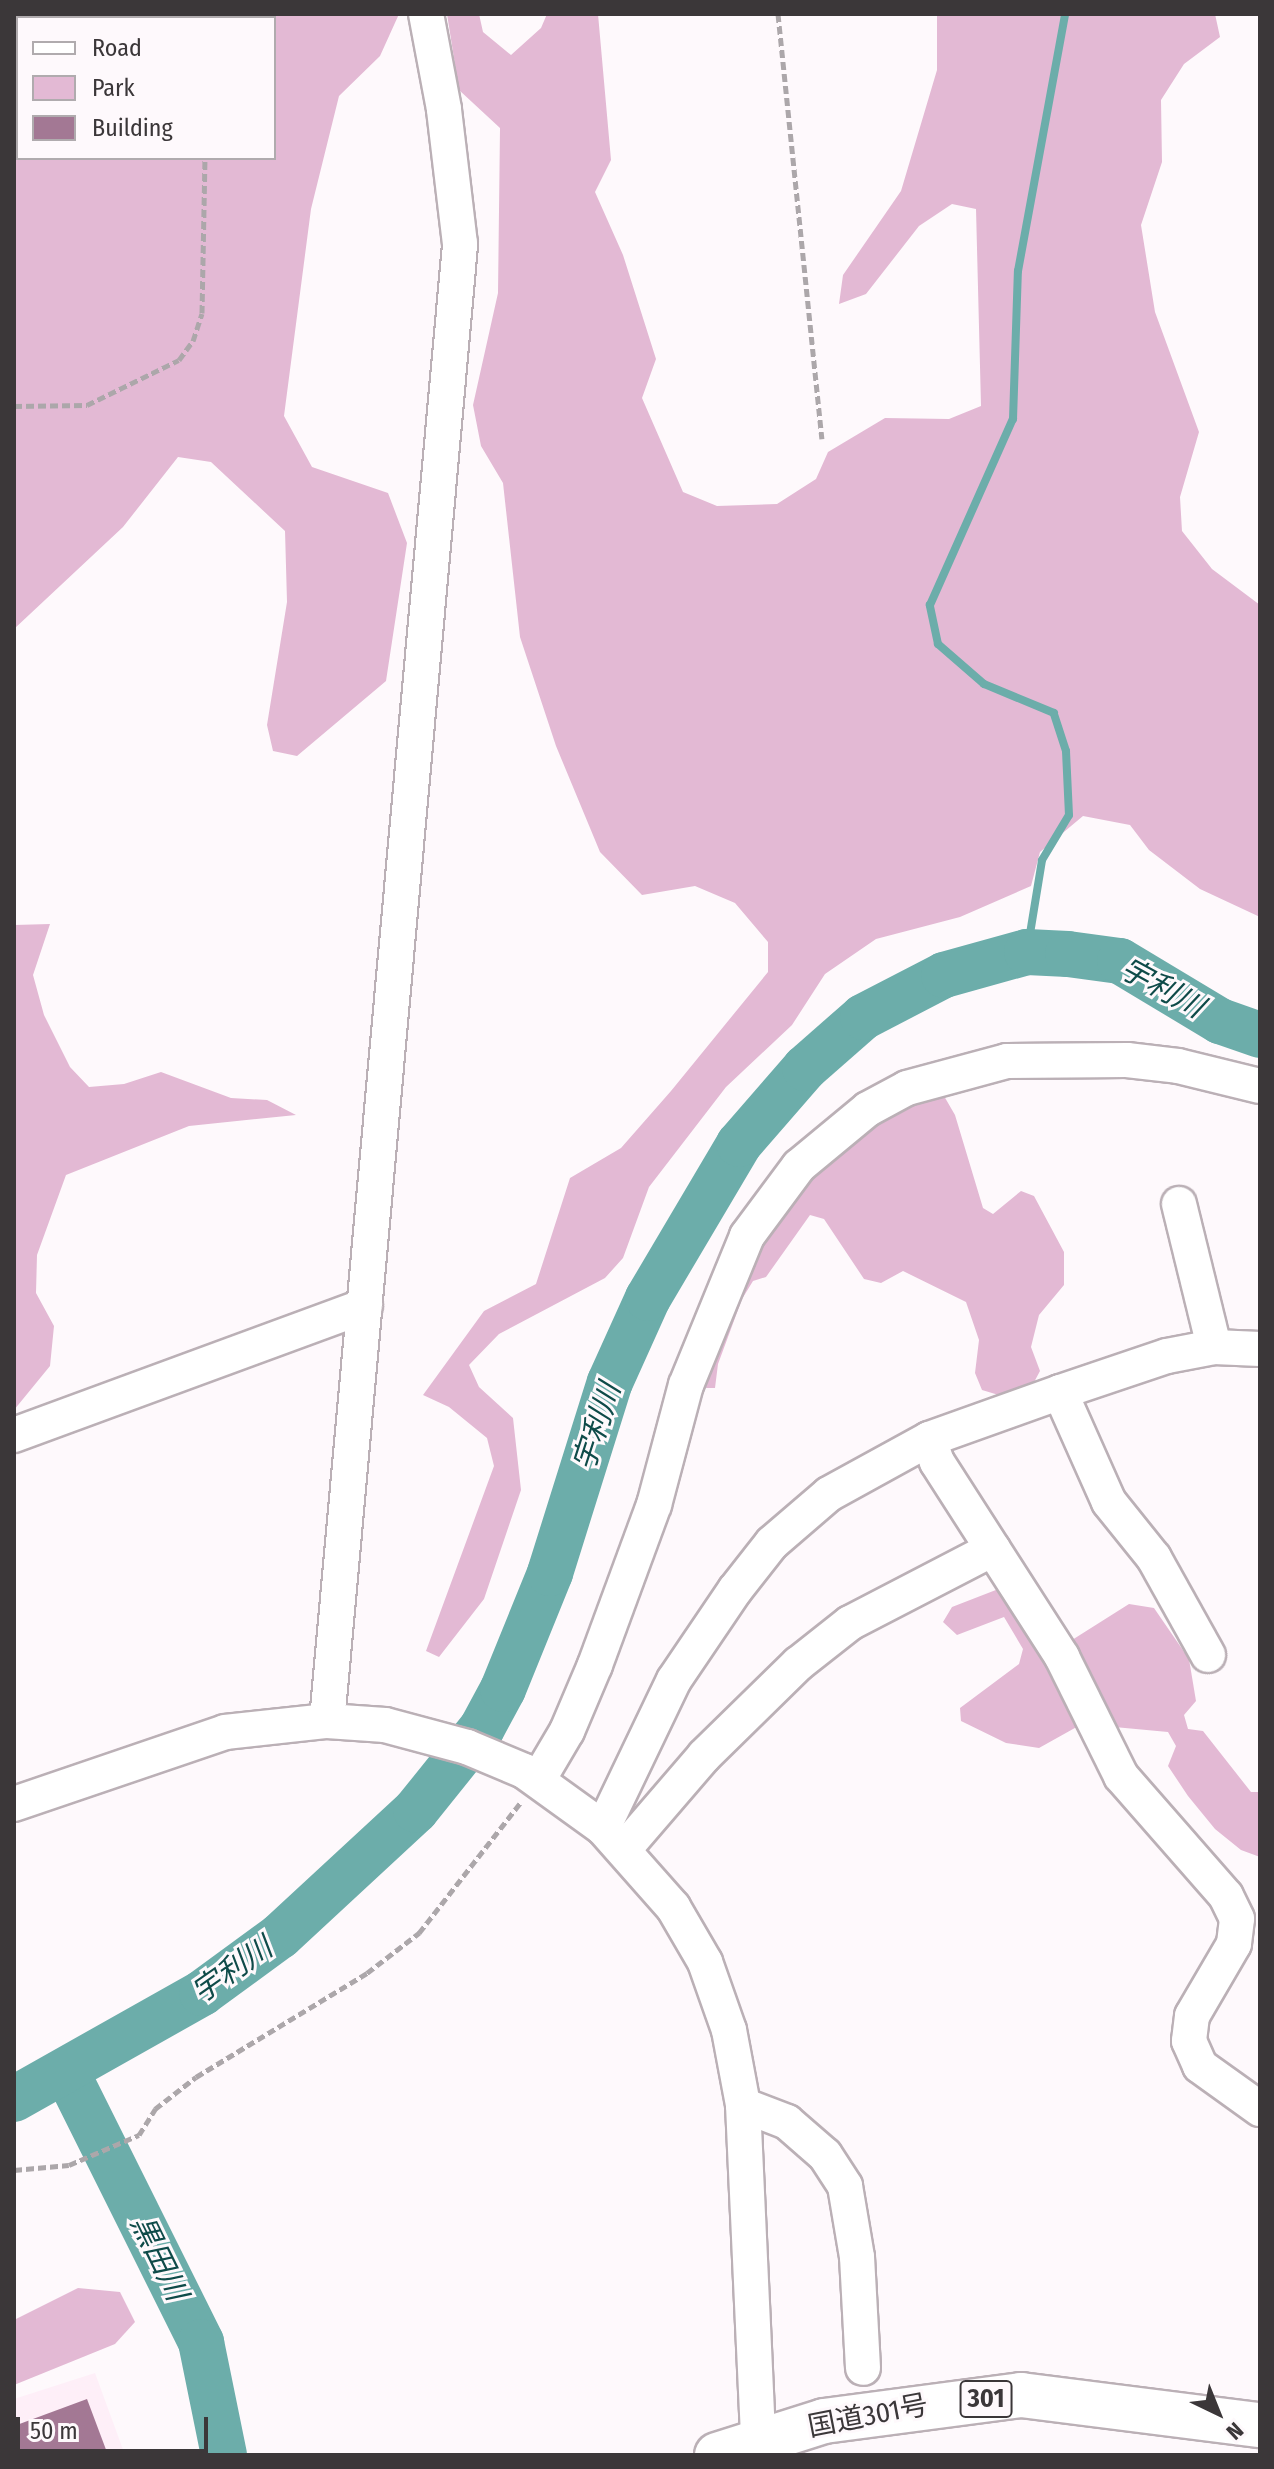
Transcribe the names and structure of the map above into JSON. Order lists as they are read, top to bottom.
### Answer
{
  "streets": {
    "highway": ["301", "国道301号"]
  },
  "water": ["宇利川", "黒田川"],
  "legend": ["Road", "Park", "Building"],
  "scale_bar": "50 m",
  "north": "bottom right"
}
